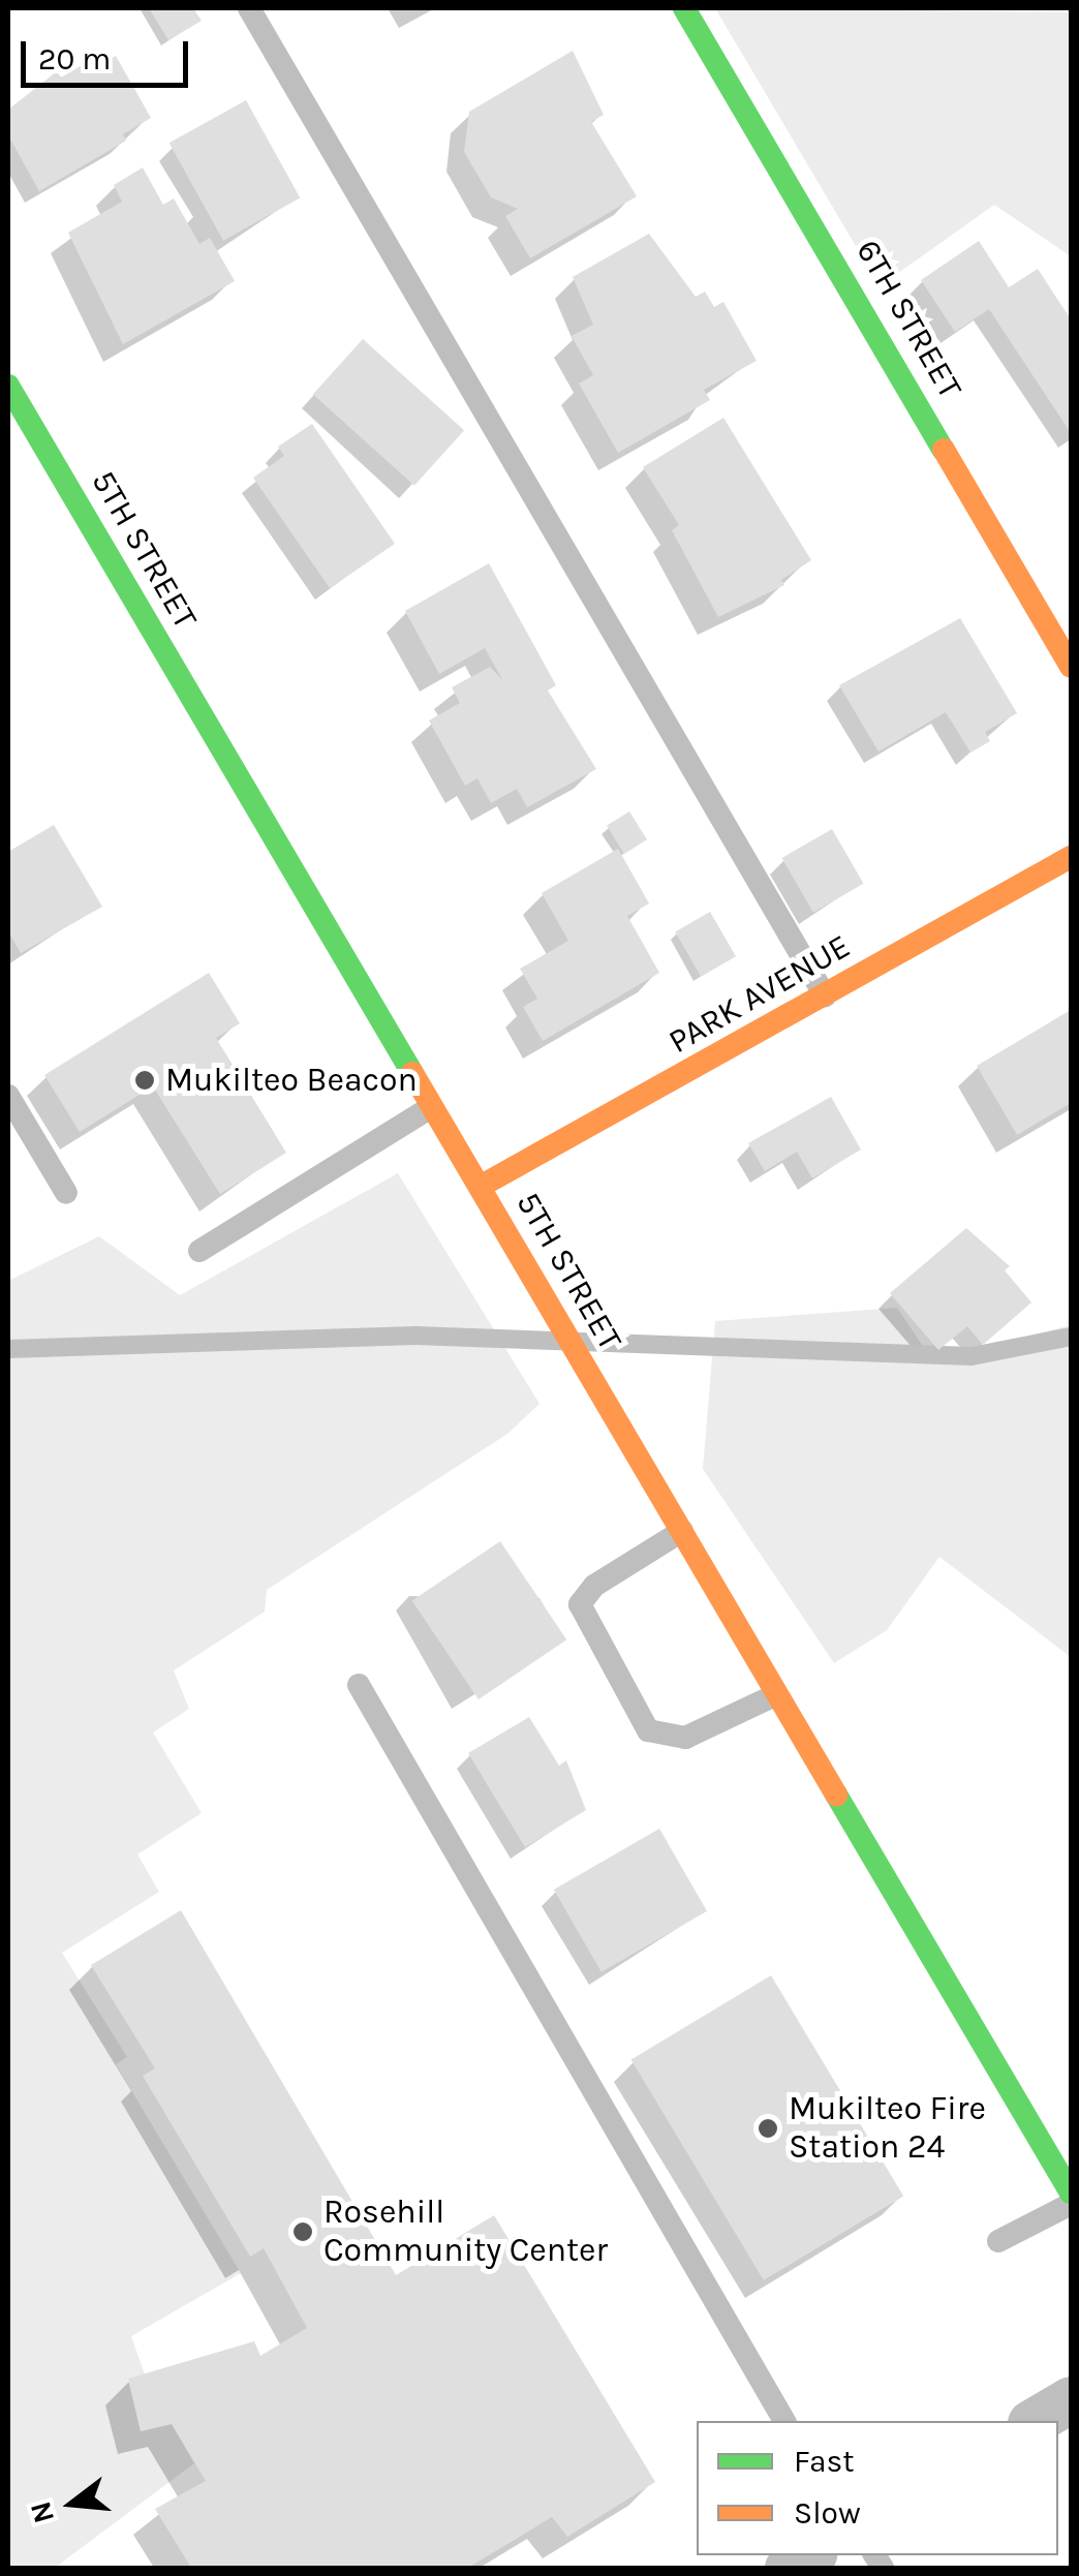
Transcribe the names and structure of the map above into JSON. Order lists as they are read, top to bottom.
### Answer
{
  "streets": {
    "main road": ["6TH STREET", "5TH STREET", "PARK AVENUE"]
  },
  "crossings": [
    ["5TH STREET", "PARK AVENUE"]
  ],
  "places": ["Mukilteo Beacon", "Mukilteo Fire Station 24", "Rosehill Community Center"],
  "legend": ["Fast", "Slow"],
  "scale_bar": "20 m",
  "north": "left"
}
